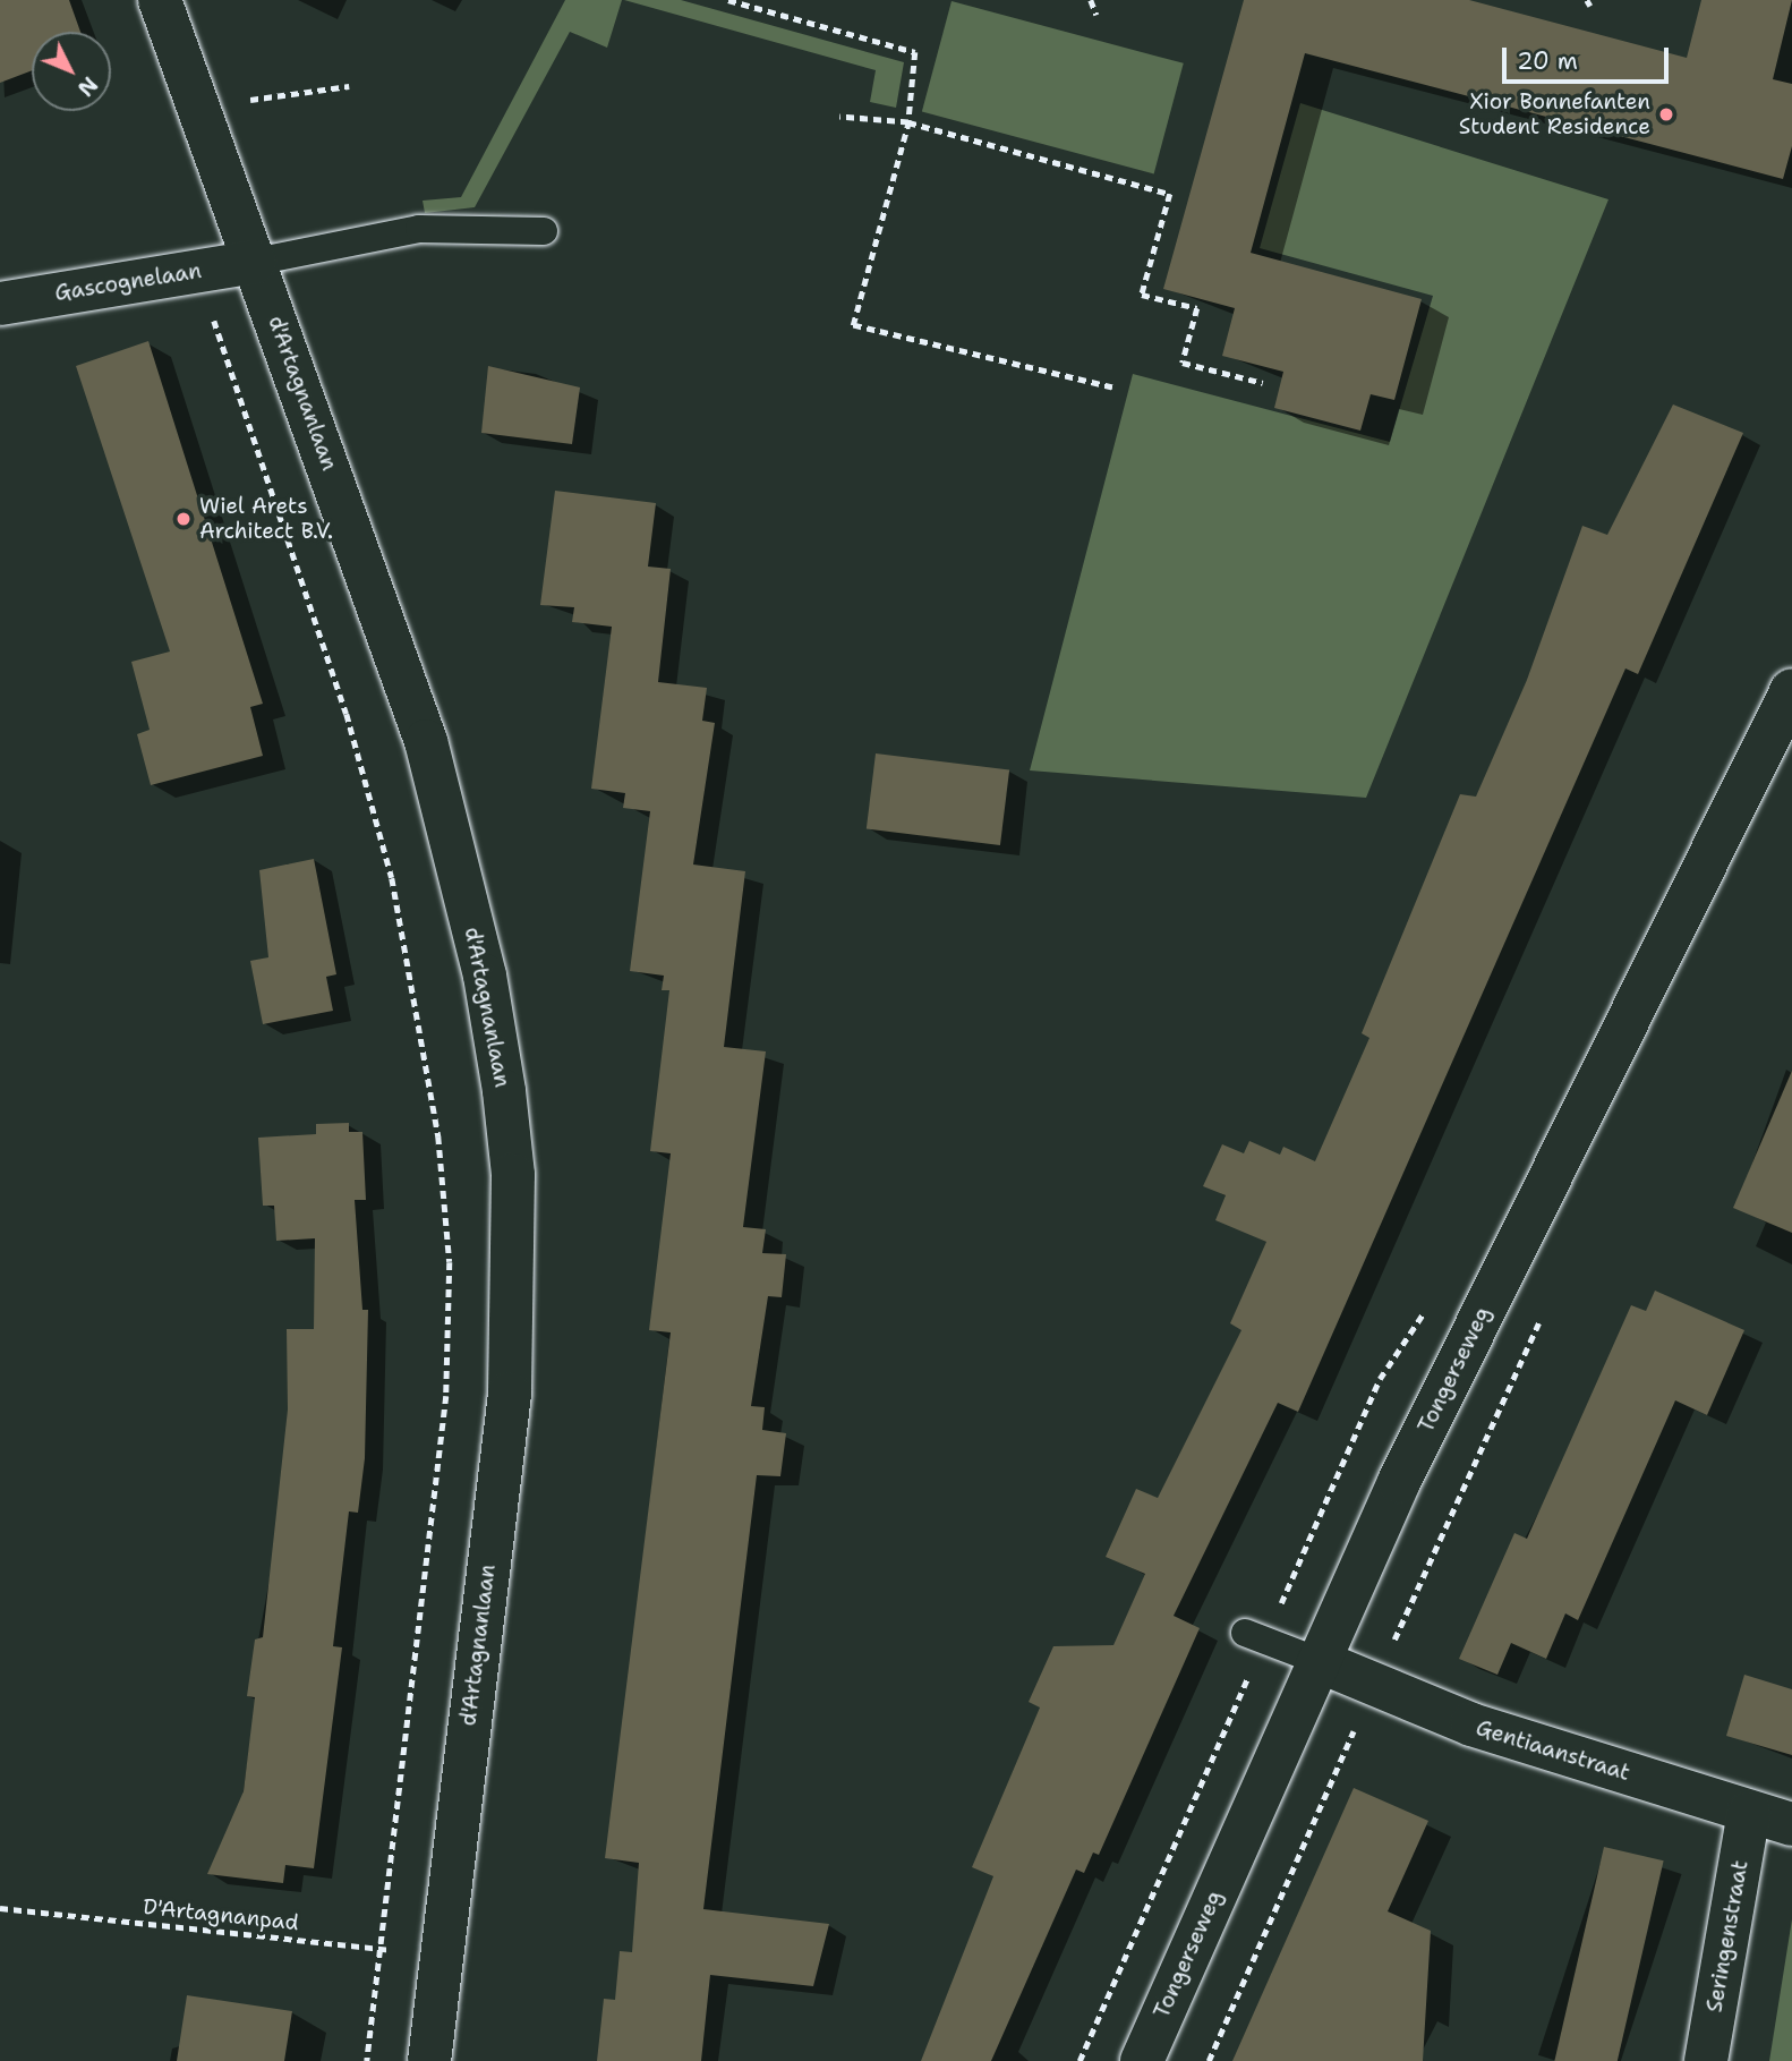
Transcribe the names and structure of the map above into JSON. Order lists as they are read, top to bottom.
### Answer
{
  "streets": {
    "street": [
      "Gascognelaan",
      "d'Artagnanlaan",
      "Tongerseweg",
      "Gentiaanstraat",
      "Seringenstraat"
    ],
    "path": ["D'Artagnanpad"]
  },
  "crossings": [
    ["Gascognelaan", "d'Artagnanlaan"],
    ["d'Artagnanlaan", "D'Artagnanpad"],
    ["Tongerseweg", "Gentiaanstraat"],
    ["Gentiaanstraat", "Seringenstraat"]
  ],
  "places": ["Xior Bonnefanten Student Residence", "Wiel Arets Architect B.V."],
  "scale_bar": "20 m",
  "north": "bottom right"
}
